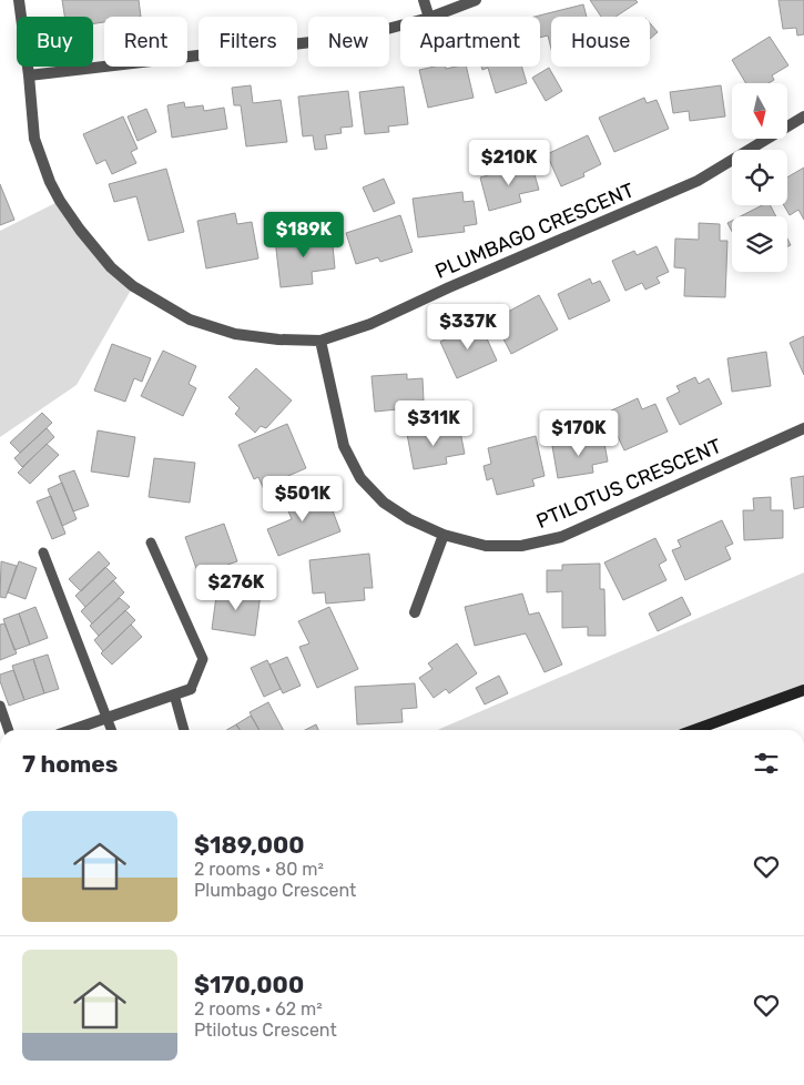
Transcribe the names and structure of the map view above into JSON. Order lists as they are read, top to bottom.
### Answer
{
  "streets": {
    "street": ["PLUMBAGO CRESCENT", "PTILOTUS CRESCENT"]
  },
  "crossings": [
    ["PLUMBAGO CRESCENT", "PTILOTUS CRESCENT"]
  ],
  "north": "bottom",
  "page": {
    "chip": [
      "Buy",
      "Rent",
      "Filters",
      "New",
      "Apartment",
      "House"
    ],
    "price": [
      "$210K",
      "$189K",
      "$337K",
      "$311K",
      "$170K",
      "$501K",
      "$276K"
    ],
    "heading": "7 homes",
    "list": [
      {
        "name": "$189,000",
        "note": "2 rooms · 80 m² · Plumbago Crescent"
      },
      {
        "name": "$170,000",
        "note": "2 rooms · 62 m² · Ptilotus Crescent"
      }
    ]
  }
}
